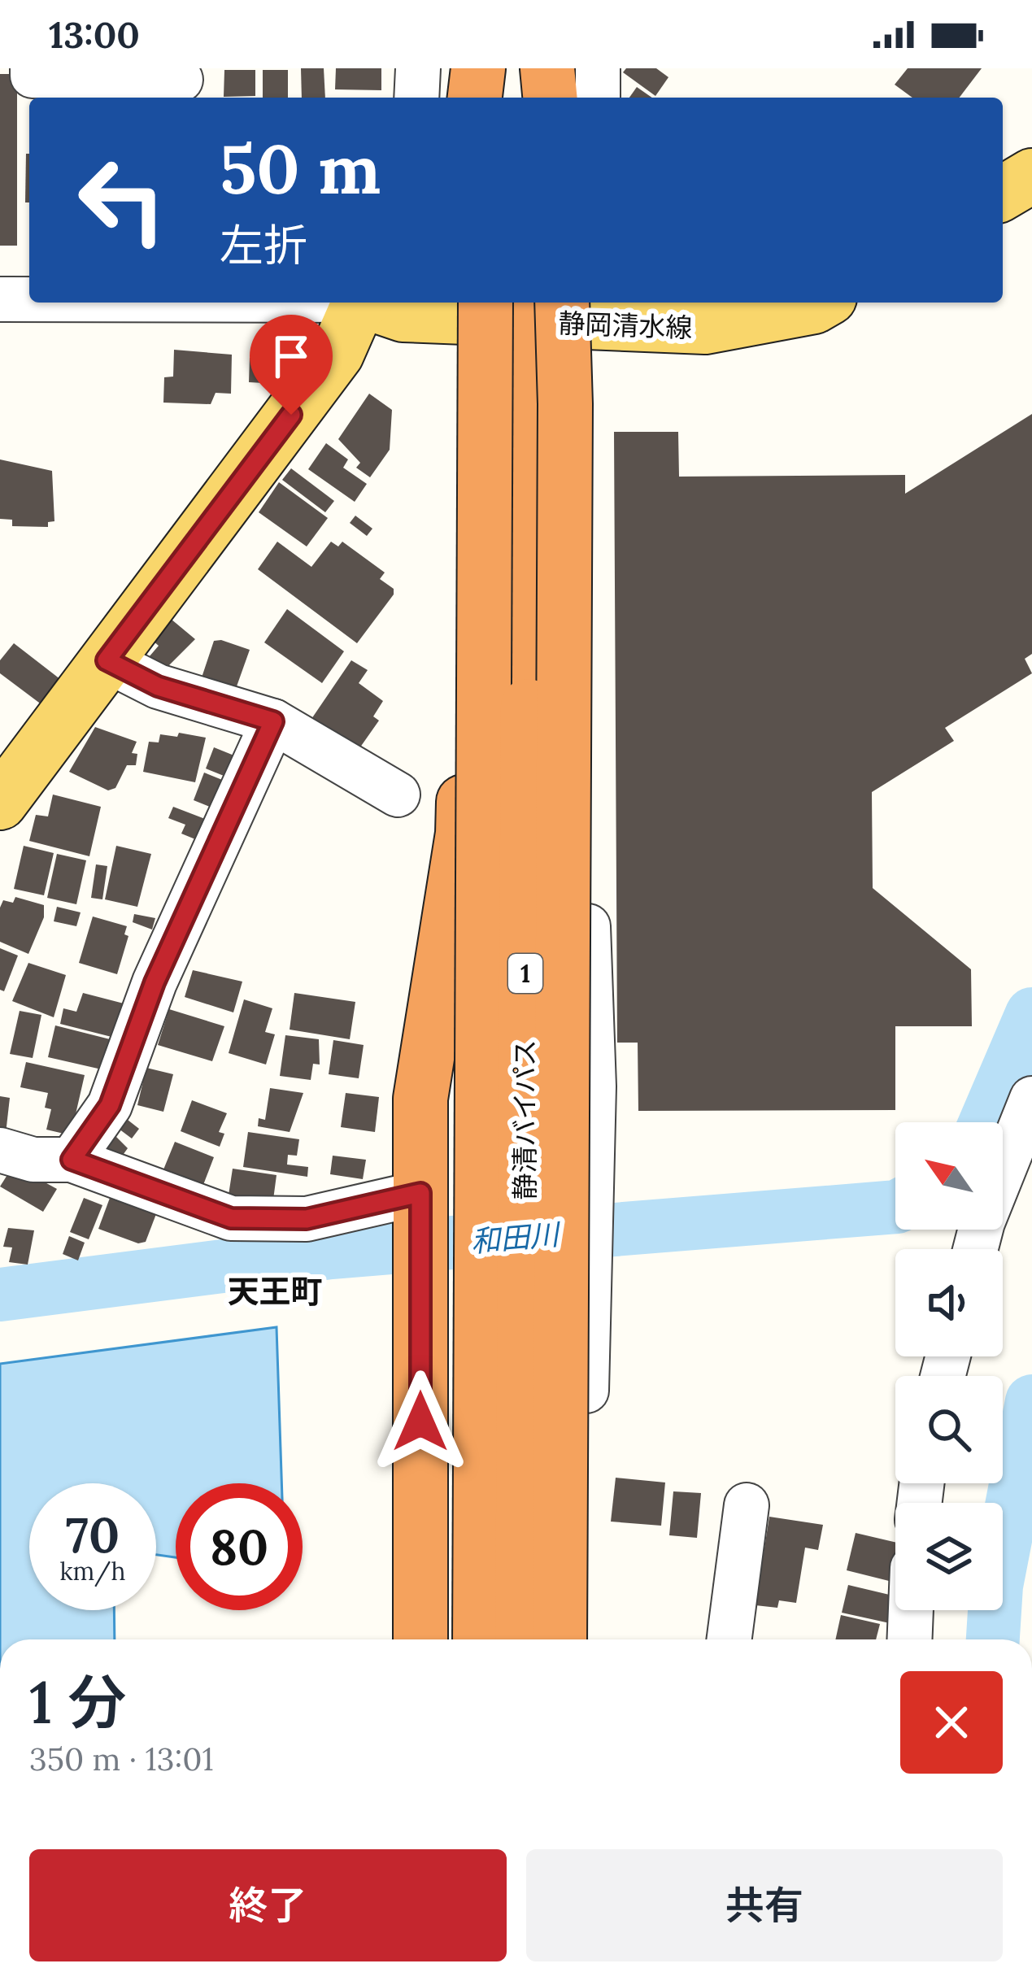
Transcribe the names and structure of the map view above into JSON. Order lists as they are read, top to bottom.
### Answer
{
  "streets": {
    "highway": ["1", "静清バイパス"],
    "main road": ["静岡清水線"]
  },
  "crossings": [
    ["静岡清水線", "静清バイパス"]
  ],
  "districts": ["天王町"],
  "water": ["和田川"],
  "north": "top left",
  "page": {
    "status": "13:00",
    "turn": ["50 m", "左折"],
    "speed": "70 km/h",
    "limit": "80",
    "heading": ["1 分", "350 m · 13:01"],
    "buttons": ["終了", "共有"]
  }
}
